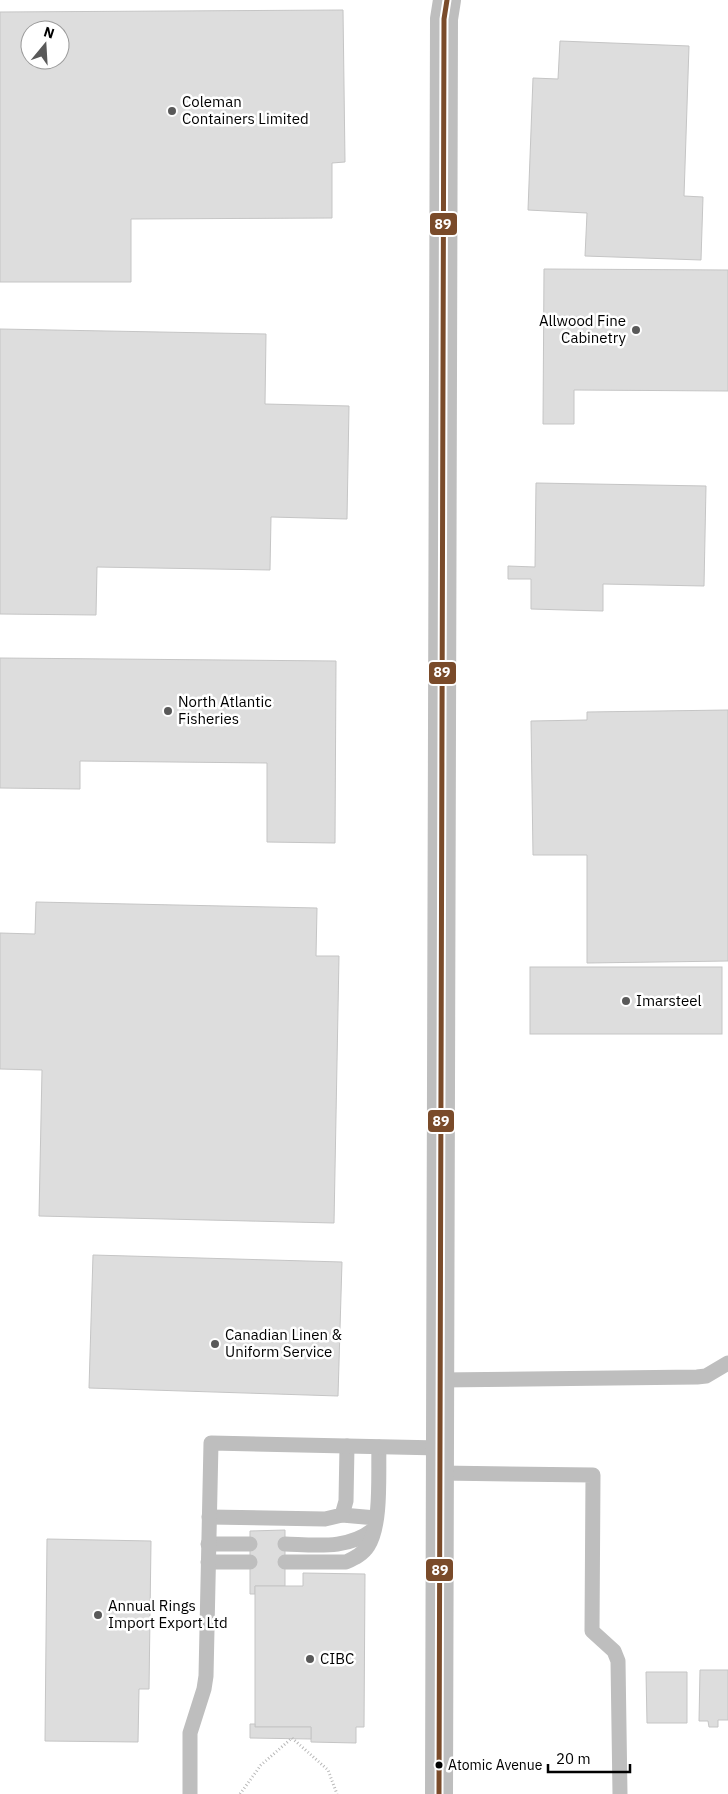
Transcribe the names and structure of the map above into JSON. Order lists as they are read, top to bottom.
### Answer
{
  "places": [
    "Coleman Containers Limited",
    "Allwood Fine Cabinetry",
    "North Atlantic Fisheries",
    "Imarsteel",
    "Canadian Linen & Uniform Service",
    "Annual Rings Import Export Ltd",
    "CIBC",
    "Atomic Avenue"
  ],
  "lines": ["transit line 89"],
  "scale_bar": "20 m",
  "north": "top"
}
